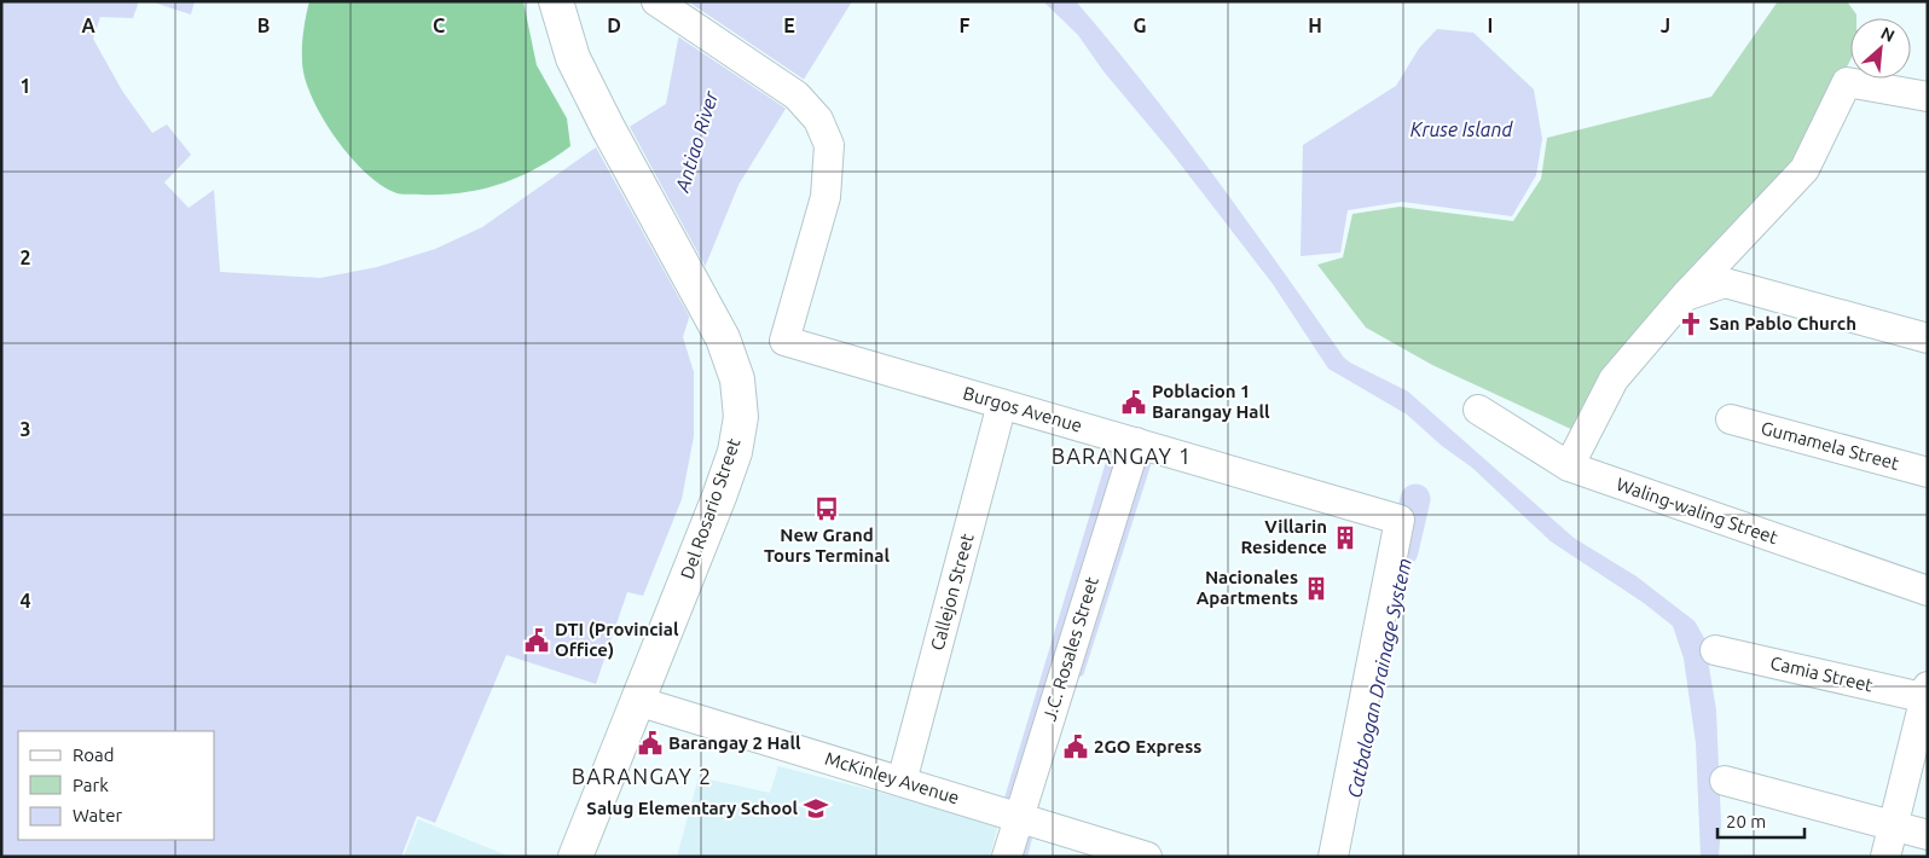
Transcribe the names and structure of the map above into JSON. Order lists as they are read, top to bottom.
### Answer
{
  "streets": {
    "main road": ["Del Rosario Street"],
    "street": [
      "Burgos Avenue",
      "Gumamela Street",
      "Waling-waling Street",
      "Callejon Street",
      "J.C. Rosales Street",
      "Camia Street",
      "McKinley Avenue"
    ]
  },
  "crossings": [
    ["Burgos Avenue", "Callejon Street"],
    ["Burgos Avenue", "J.C. Rosales Street"],
    ["Del Rosario Street", "McKinley Avenue"],
    ["Callejon Street", "McKinley Avenue"],
    ["J.C. Rosales Street", "McKinley Avenue"]
  ],
  "districts": ["BARANGAY 1", "BARANGAY 2"],
  "water": ["Kruse Island", "Antiao River", "Catbalogan Drainage System"],
  "places": {
    "church": ["San Pablo Church"],
    "public building": [
      "Poblacion 1 Barangay Hall",
      "DTI (Provincial Office)",
      "Barangay 2 Hall",
      "2GO Express"
    ],
    "bus stop": ["New Grand Tours Terminal"],
    "building": ["Villarin Residence", "Nacionales Apartments"],
    "school or university": ["Salug Elementary School"]
  },
  "legend": ["Road", "Park", "Water"],
  "scale_bar": "20 m",
  "north": "top right",
  "grid": {
    "columns": [
      "A",
      "B",
      "C",
      "D",
      "E",
      "F",
      "G",
      "H",
      "I",
      "J"
    ],
    "rows": [
      "1",
      "2",
      "3",
      "4"
    ]
  }
}
